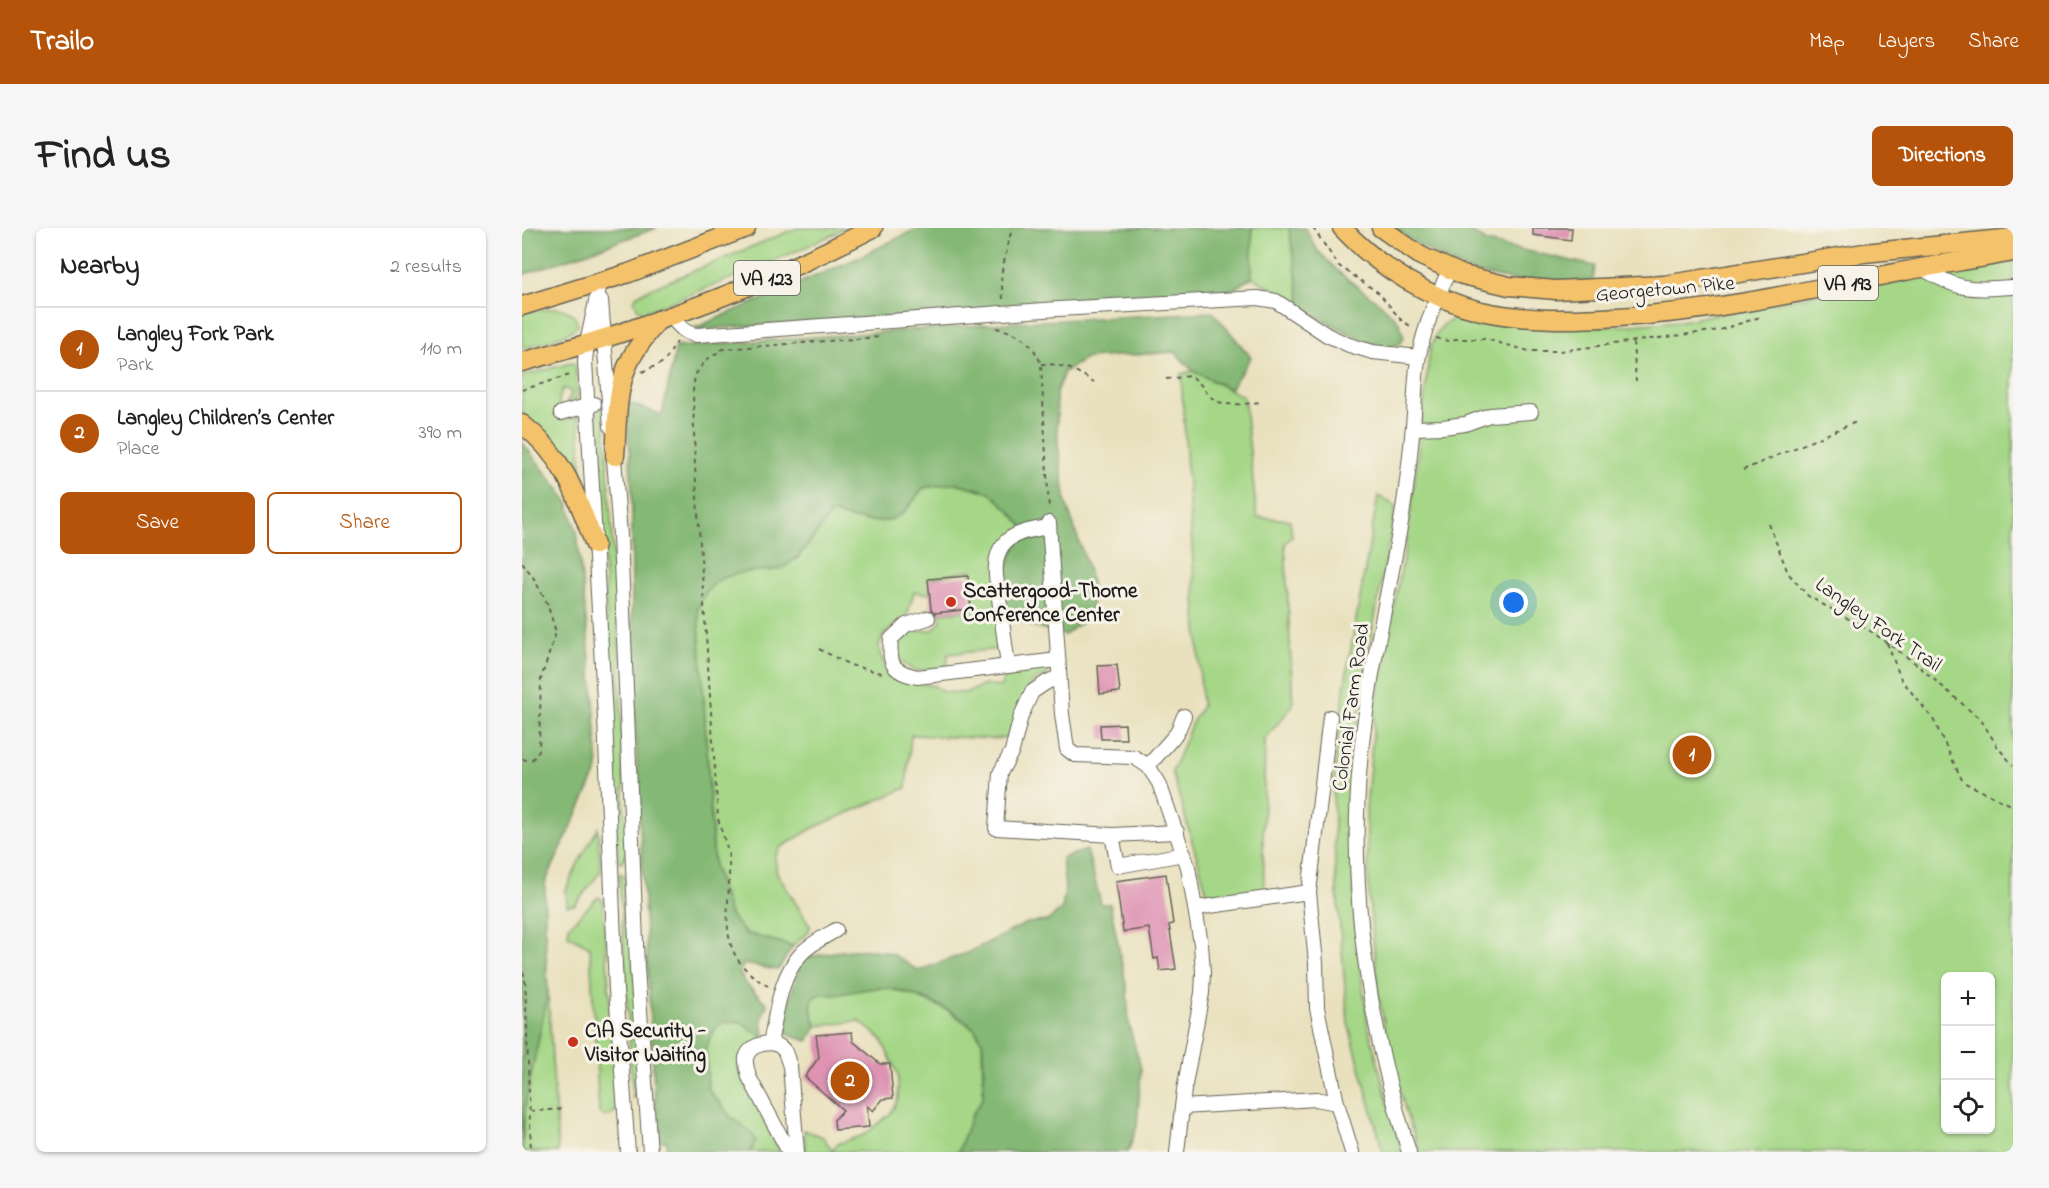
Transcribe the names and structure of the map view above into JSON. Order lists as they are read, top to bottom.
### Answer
{
  "streets": {
    "main road": ["VA 123", "VA 193", "Georgetown Pike"],
    "street": ["Colonial Farm Road"],
    "path": ["Langley Fork Trail"]
  },
  "crossings": [
    ["Georgetown Pike", "Colonial Farm Road"]
  ],
  "places": ["Scattergood-Thorne Conference Center", "CIA Security - Visitor Waiting"],
  "page": {
    "header": "Trailo",
    "nav": ["Map", "Layers", "Share"],
    "title": "Find us",
    "buttons": [
      "Directions",
      ["Save", "Share"]
    ],
    "heading": ["Nearby", "2 results"],
    "list": [
      {
        "mark": "1",
        "name": "Langley Fork Park",
        "note": "Park",
        "value": "110 m"
      },
      {
        "mark": "2",
        "name": "Langley Children’s Center",
        "note": "Place",
        "value": "390 m"
      }
    ],
    "pins": ["1", "2"],
    "map_buttons": ["+", "−"]
  }
}
